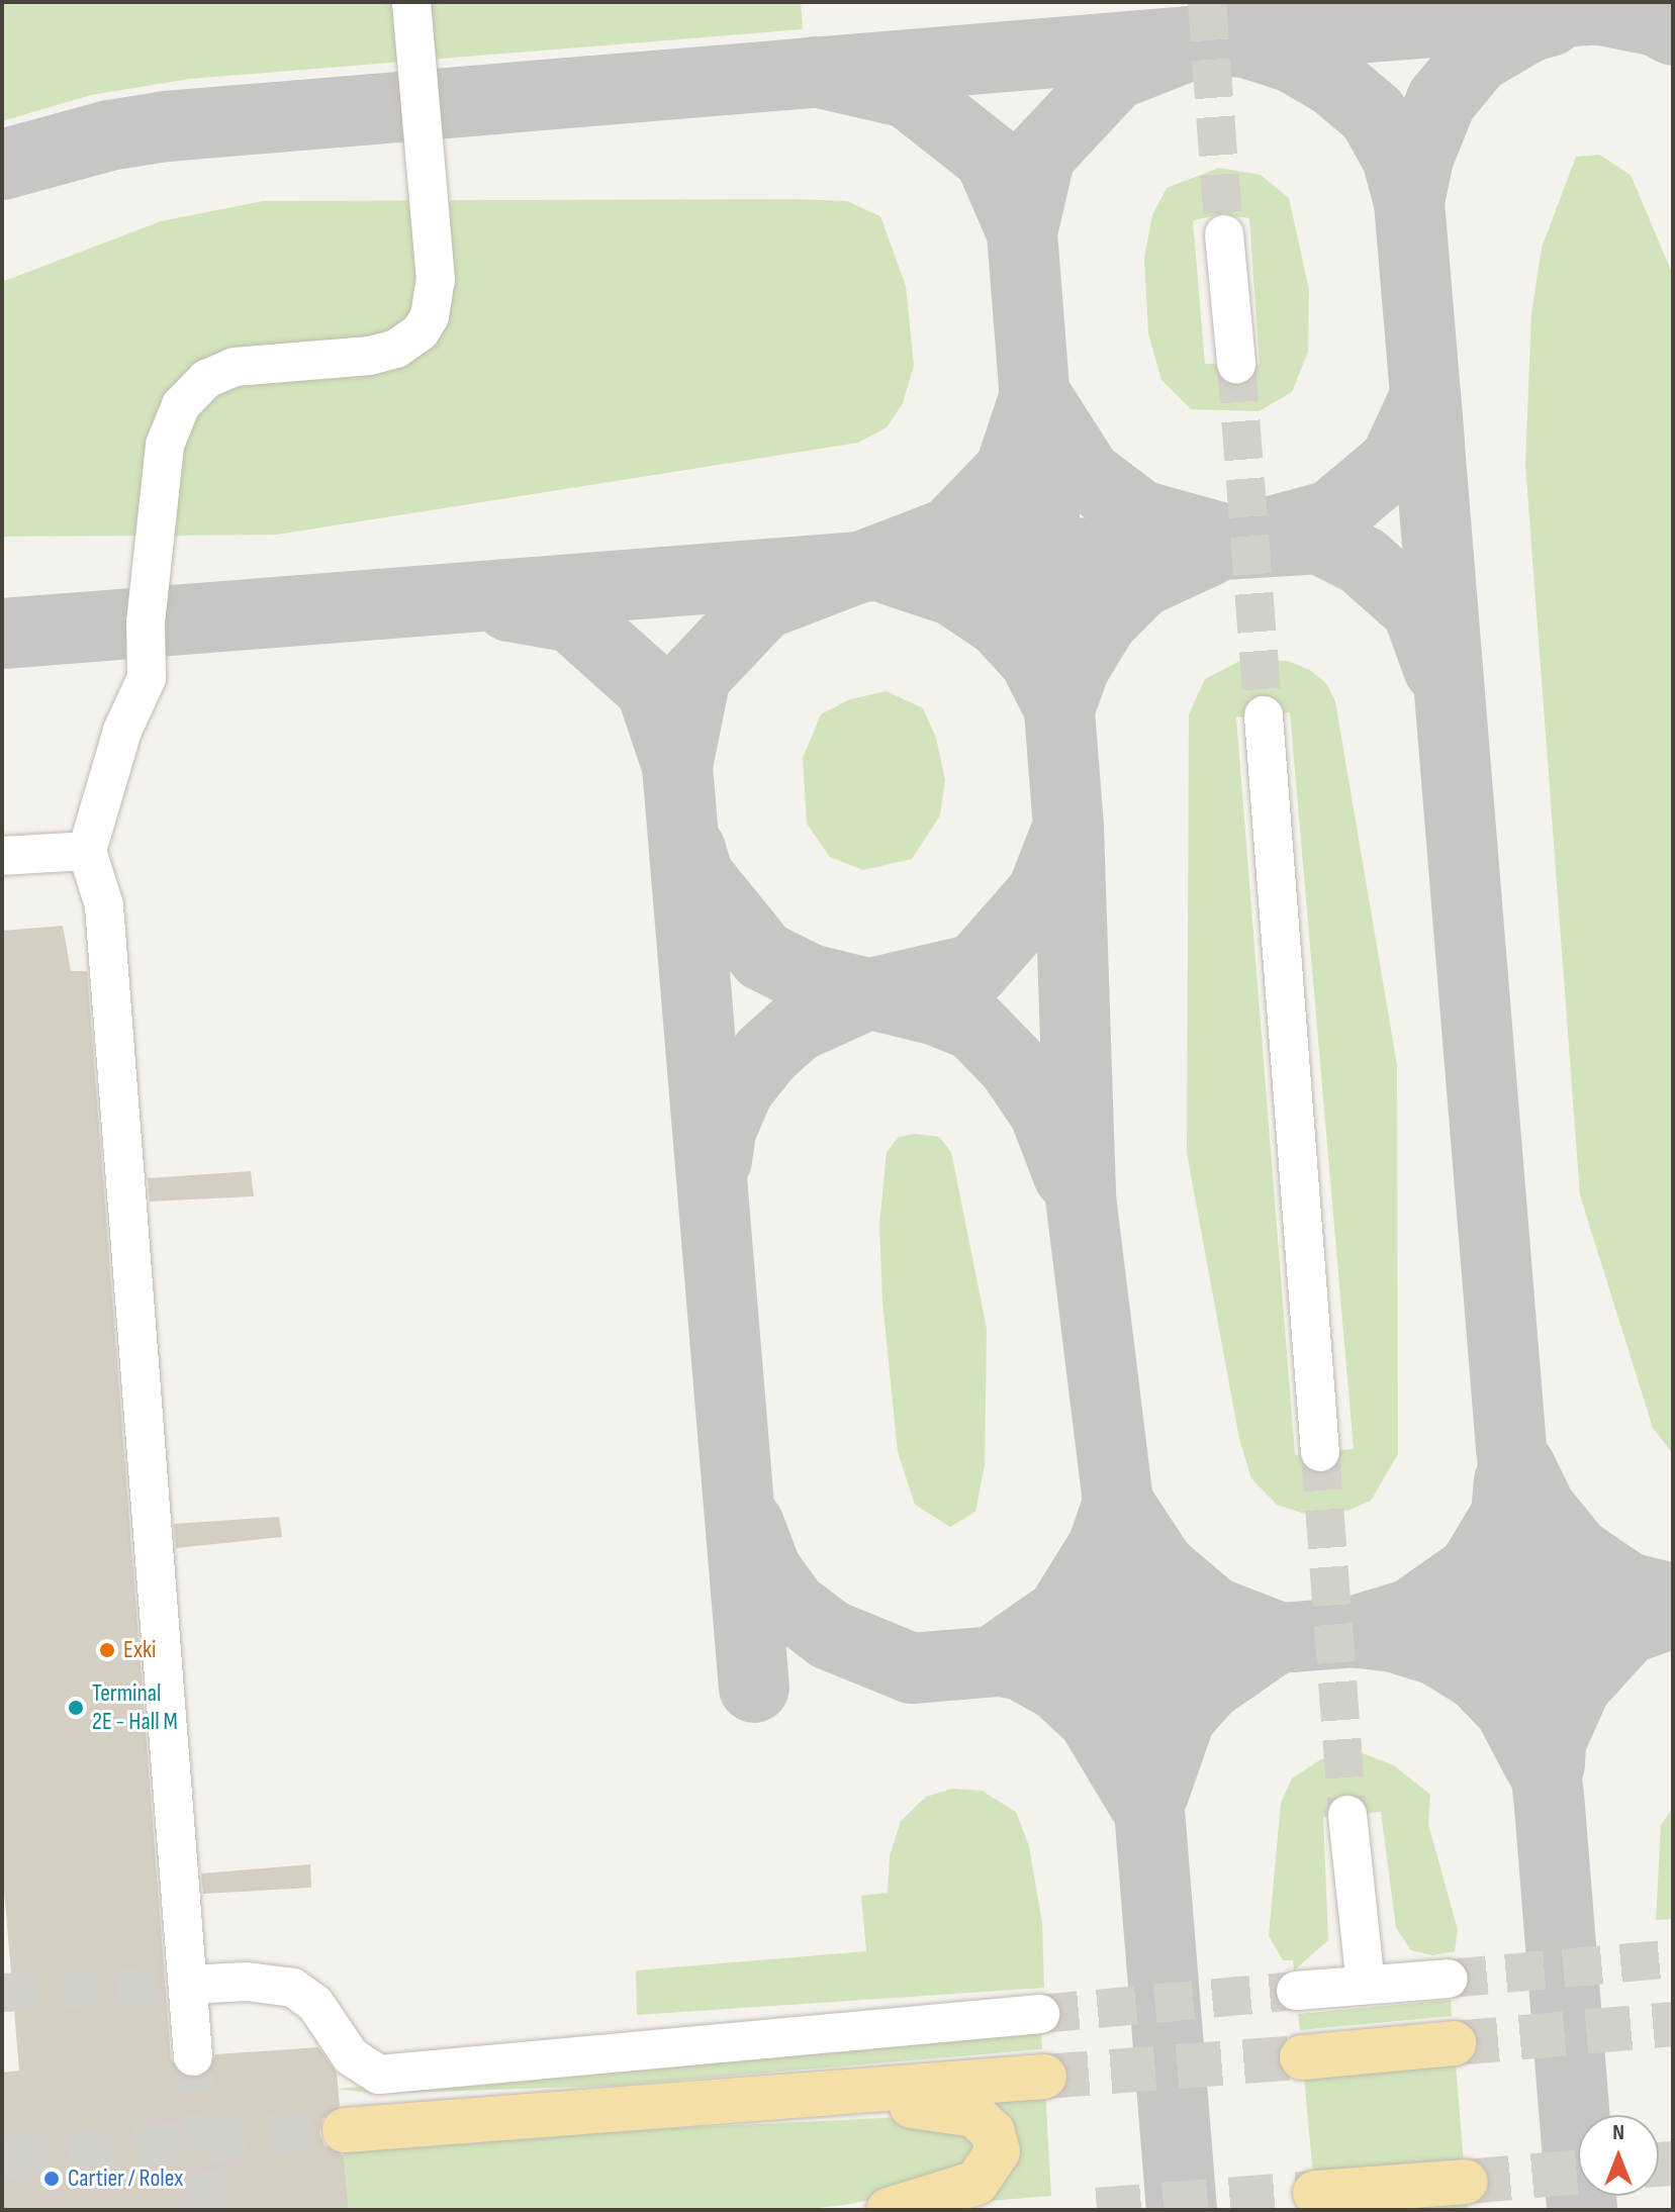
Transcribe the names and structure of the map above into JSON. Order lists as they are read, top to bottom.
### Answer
{
  "places": ["Exki", "Terminal 2E - Hall M", "Cartier / Rolex"],
  "north": "top"
}
